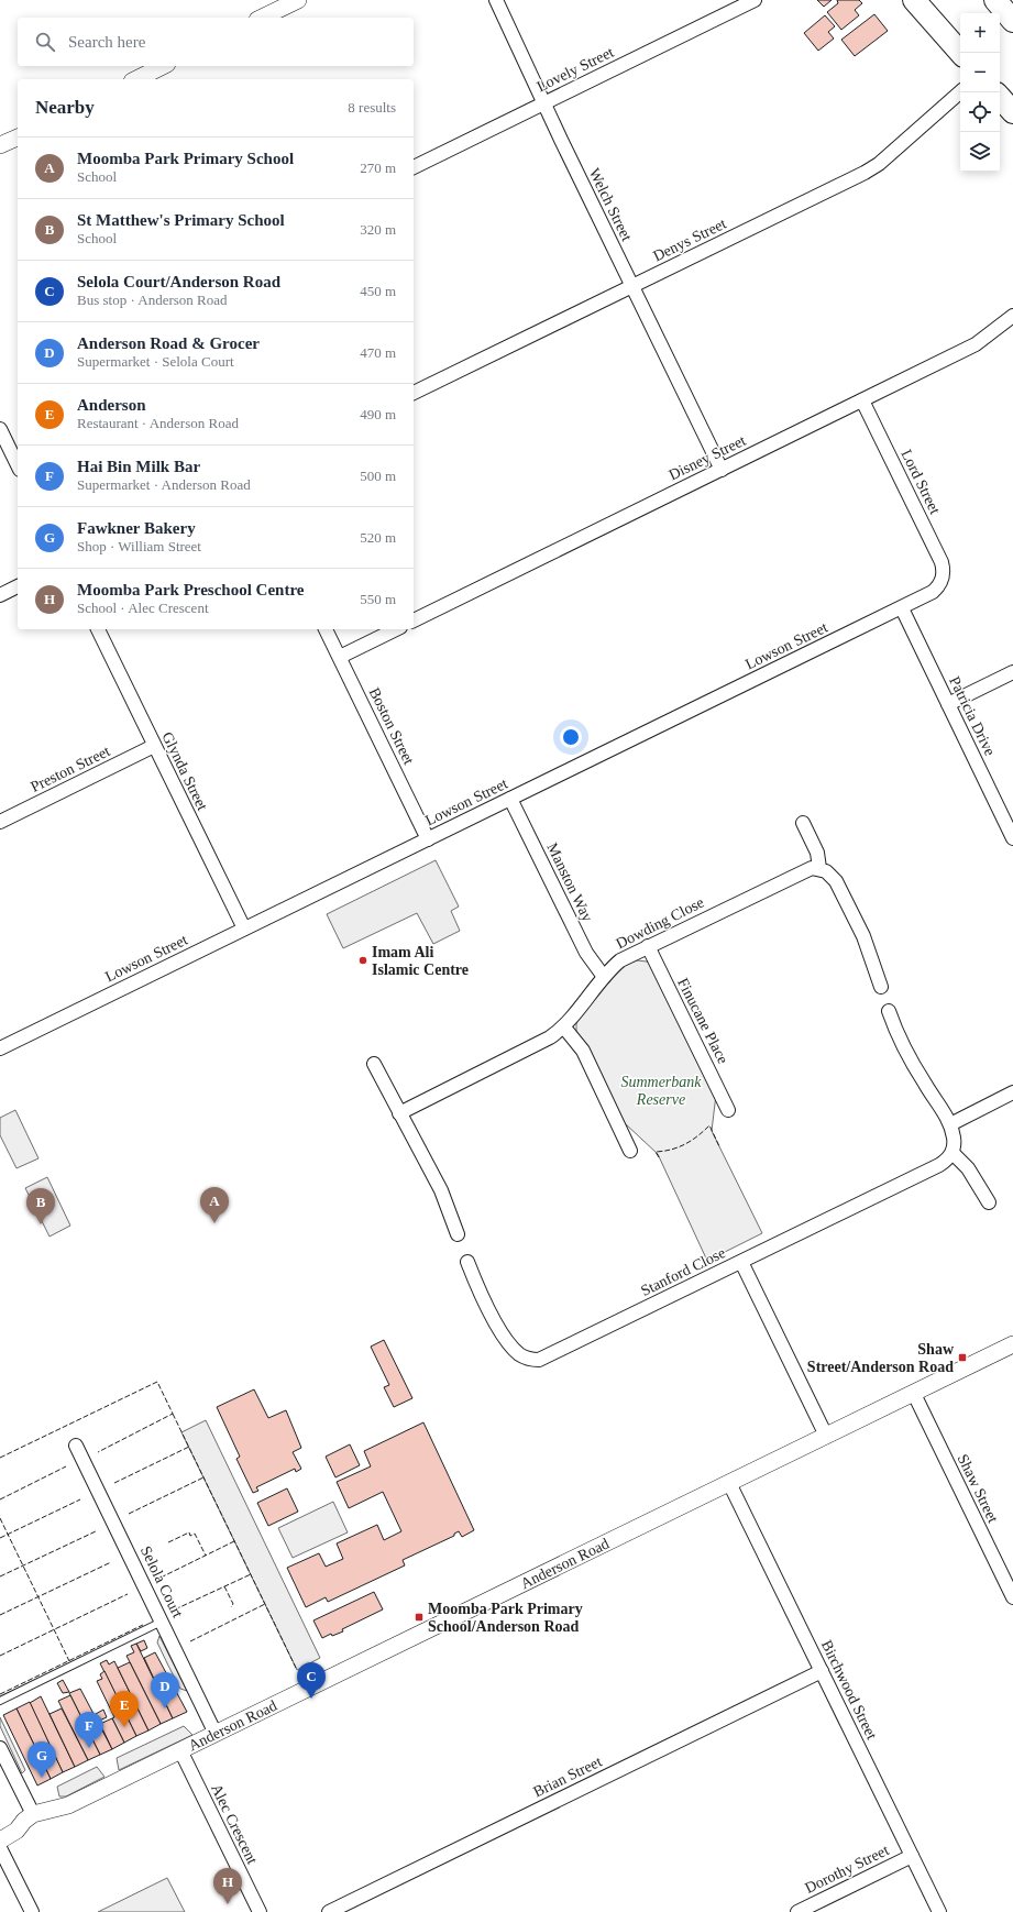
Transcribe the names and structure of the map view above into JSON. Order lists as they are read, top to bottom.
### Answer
{
  "streets": {
    "street": [
      "Lovely Street",
      "Welch Street",
      "Denys Street",
      "Disney Street",
      "Lord Street",
      "Lowson Street",
      "Patricia Drive",
      "Boston Street",
      "Preston Street",
      "Glynda Street",
      "Manston Way",
      "Dowding Close",
      "Finucane Place",
      "Stanford Close",
      "Shaw Street",
      "Anderson Road",
      "Selola Court",
      "Birchwood Street",
      "Brian Street",
      "Alec Crescent",
      "Dorothy Street"
    ]
  },
  "crossings": [
    ["Lovely Street", "Welch Street"],
    ["Welch Street", "Denys Street"],
    ["Welch Street", "Disney Street"],
    ["Disney Street", "Lord Street"],
    ["Lord Street", "Lowson Street"],
    ["Lowson Street", "Patricia Drive"],
    ["Lowson Street", "Boston Street"],
    ["Lowson Street", "Glynda Street"],
    ["Lowson Street", "Manston Way"],
    ["Preston Street", "Glynda Street"],
    ["Manston Way", "Dowding Close"],
    ["Dowding Close", "Finucane Place"],
    ["Shaw Street", "Anderson Road"],
    ["Anderson Road", "Selola Court"],
    ["Anderson Road", "Birchwood Street"],
    ["Anderson Road", "Alec Crescent"],
    ["Birchwood Street", "Brian Street"],
    ["Birchwood Street", "Dorothy Street"]
  ],
  "parks": ["Summerbank Reserve"],
  "places": {
    "other": ["Imam Ali Islamic Centre"],
    "transit": ["Shaw Street/Anderson Road", "Moomba Park Primary School/Anderson Road"]
  },
  "page": {
    "map_buttons": ["+", "−"],
    "search": "Search here",
    "heading": ["Nearby", "8 results"],
    "list": [
      {
        "mark": "A",
        "name": "Moomba Park Primary School",
        "note": "School",
        "value": "270 m"
      },
      {
        "mark": "B",
        "name": "St Matthew's Primary School",
        "note": "School",
        "value": "320 m"
      },
      {
        "mark": "C",
        "name": "Selola Court/Anderson Road",
        "note": "Bus stop · Anderson Road",
        "value": "450 m"
      },
      {
        "mark": "D",
        "name": "Anderson Road & Grocer",
        "note": "Supermarket · Selola Court",
        "value": "470 m"
      },
      {
        "mark": "E",
        "name": "Anderson",
        "note": "Restaurant · Anderson Road",
        "value": "490 m"
      },
      {
        "mark": "F",
        "name": "Hai Bin Milk Bar",
        "note": "Supermarket · Anderson Road",
        "value": "500 m"
      },
      {
        "mark": "G",
        "name": "Fawkner Bakery",
        "note": "Shop · William Street",
        "value": "520 m"
      },
      {
        "mark": "H",
        "name": "Moomba Park Preschool Centre",
        "note": "School · Alec Crescent",
        "value": "550 m"
      }
    ],
    "pins": [
      "A",
      "B",
      "C",
      "D",
      "E",
      "F",
      "G",
      "H"
    ]
  }
}
